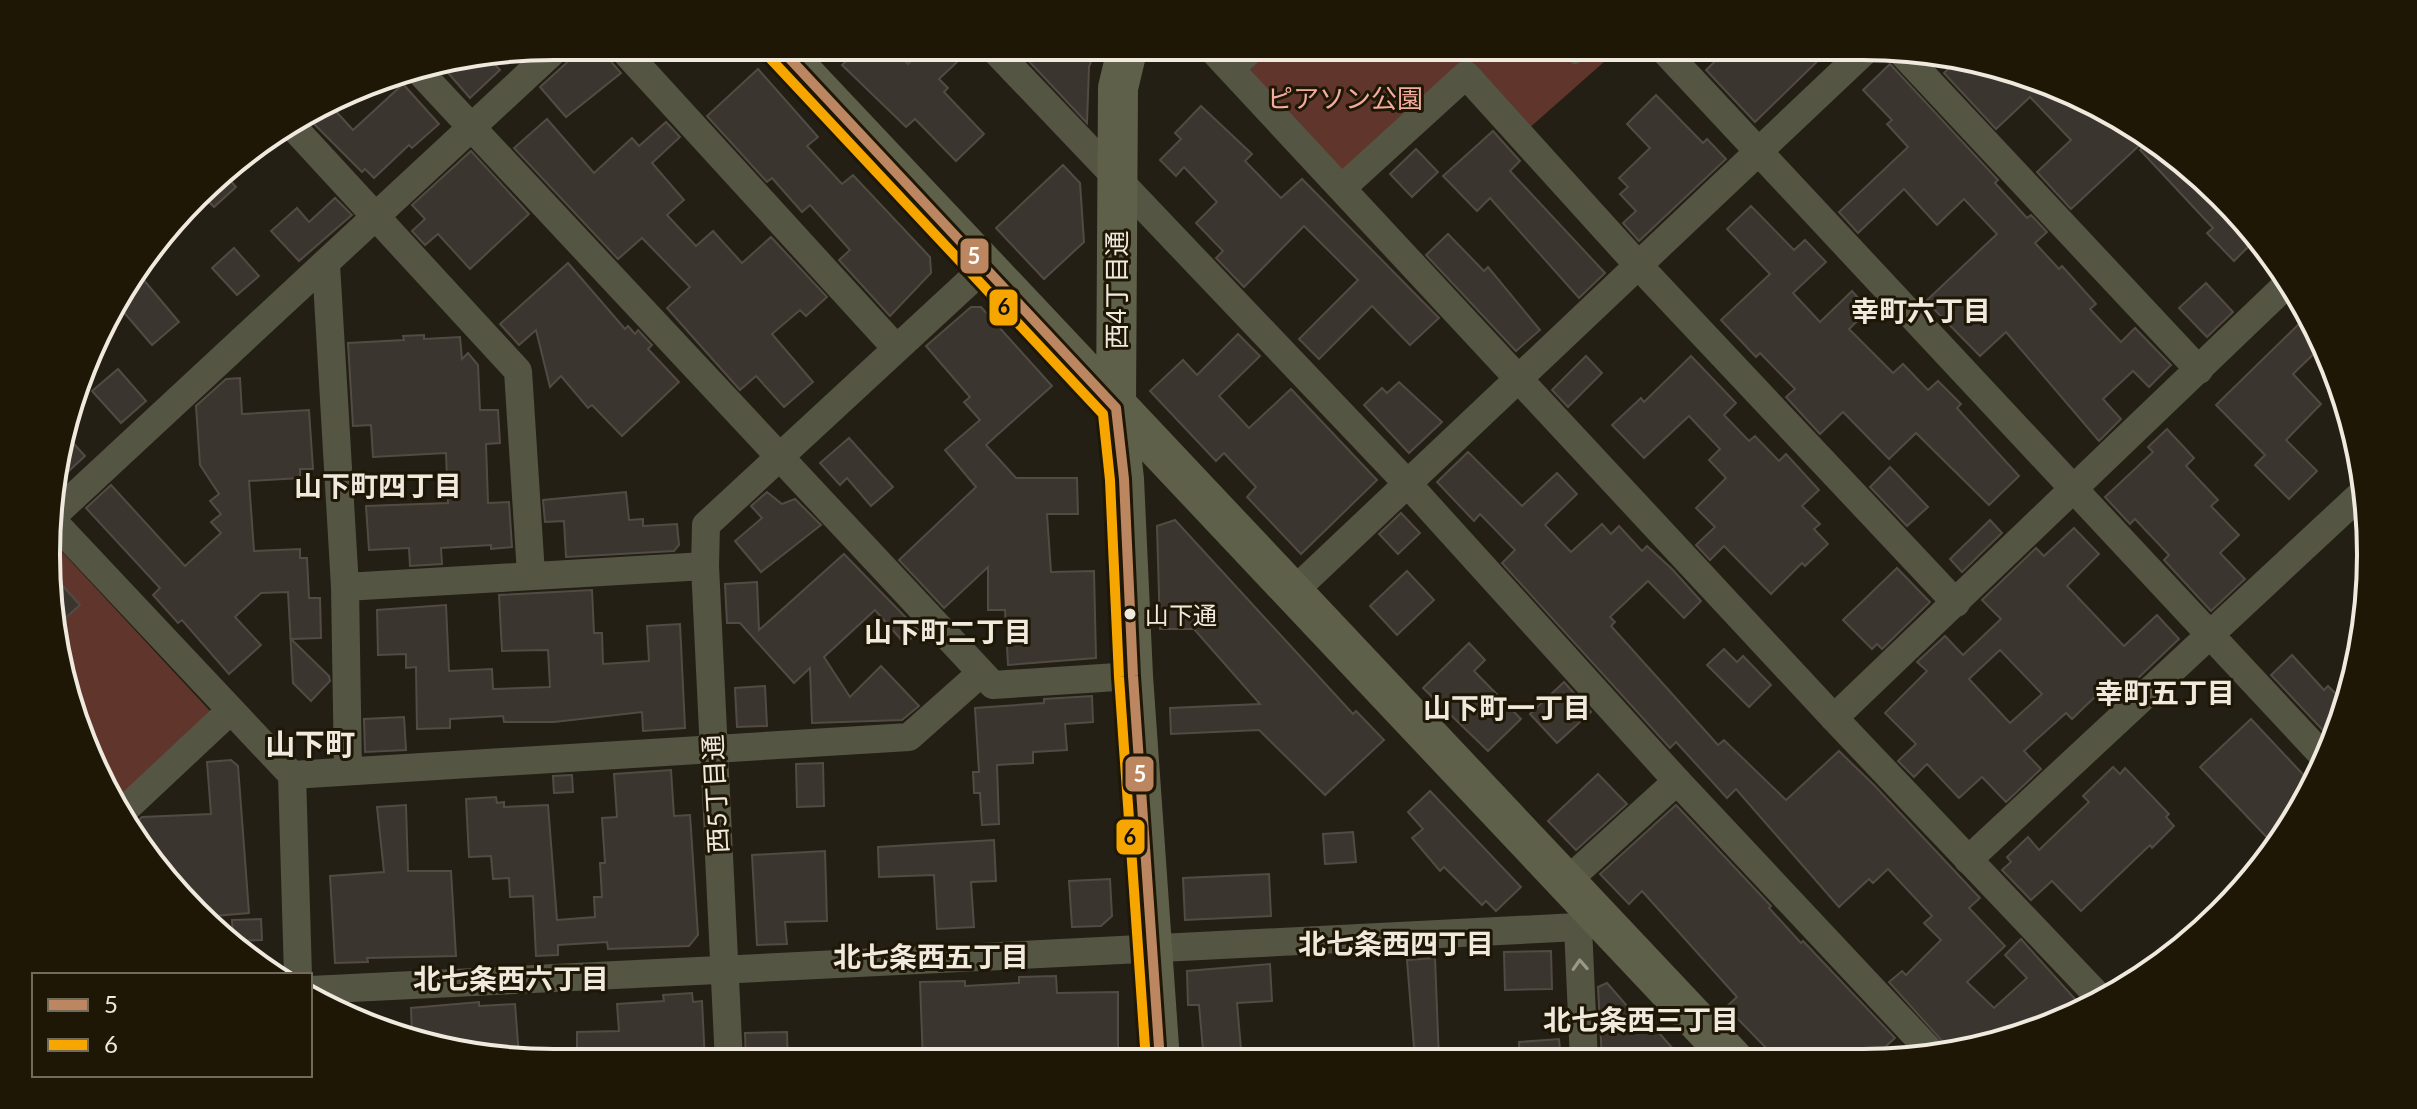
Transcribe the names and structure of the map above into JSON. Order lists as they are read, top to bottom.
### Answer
{
  "streets": {
    "street": ["西4丁目通", "西5丁目通"]
  },
  "districts": [
    "幸町六丁目",
    "山下町四丁目",
    "山下町二丁目",
    "幸町五丁目",
    "山下町一丁目",
    "山下町",
    "北七条西四丁目",
    "北七条西五丁目",
    "北七条西六丁目",
    "北七条西三丁目"
  ],
  "parks": ["ピアソン公園"],
  "places": ["山下通"],
  "lines": ["transit line 5", "transit line 6"],
  "legend": ["5", "6"]
}
